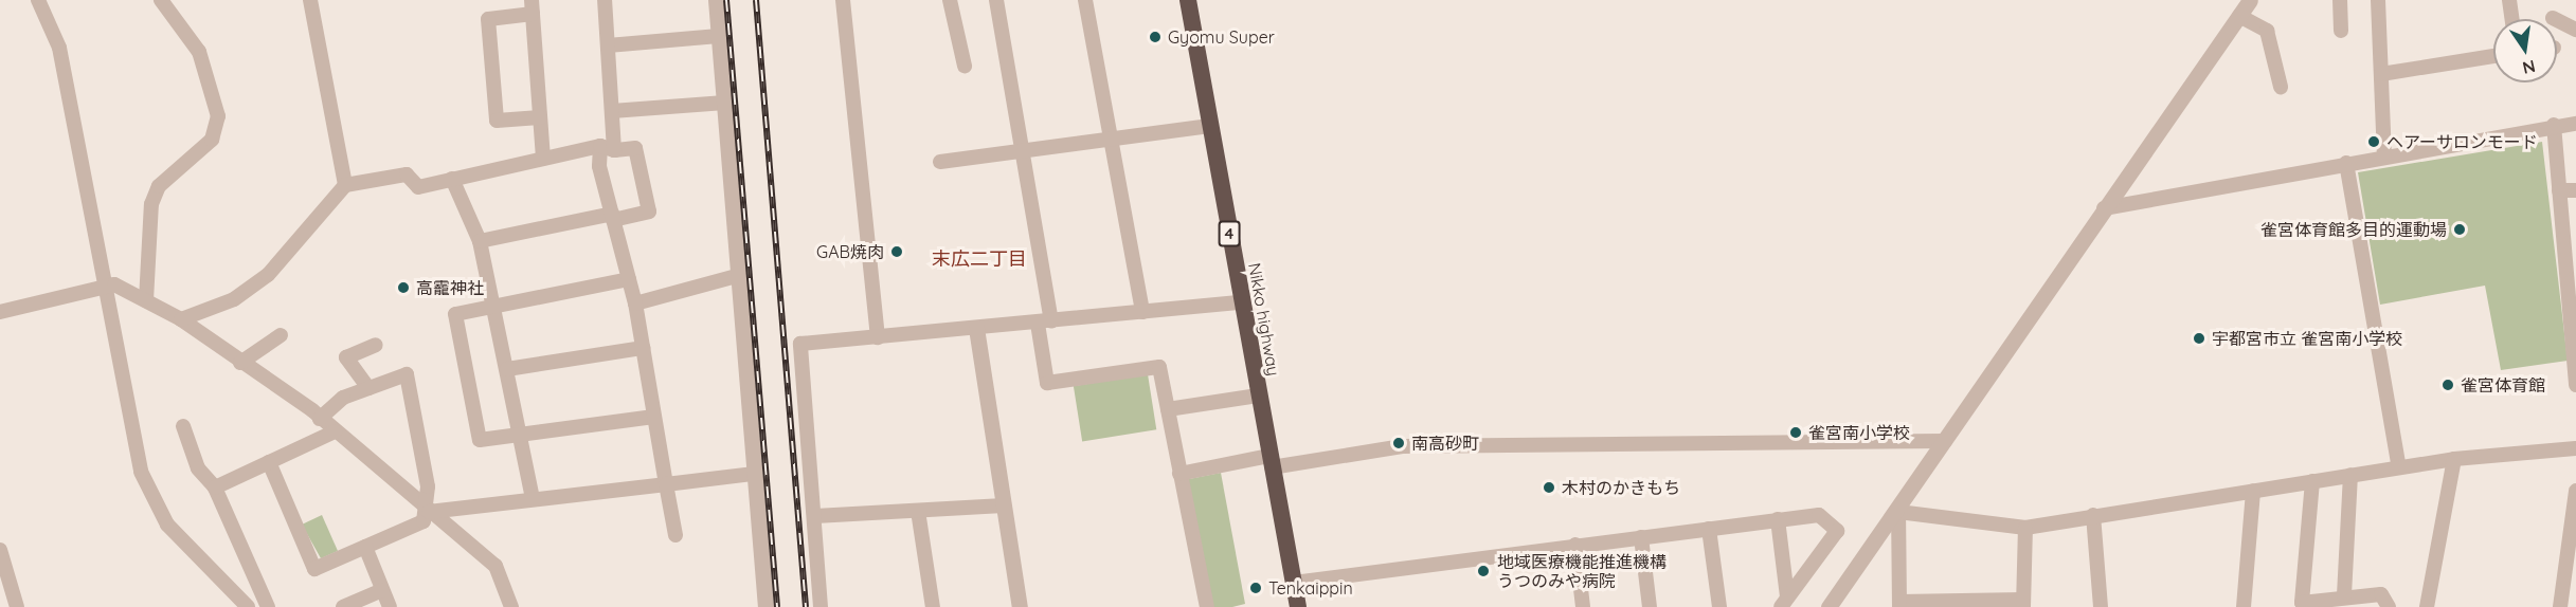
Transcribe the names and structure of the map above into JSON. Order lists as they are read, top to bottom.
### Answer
{
  "streets": {
    "highway": ["4", "Nikko highway"]
  },
  "districts": ["末広二丁目"],
  "places": [
    "Gyomu Super",
    "ヘアーサロンモード",
    "雀宮体育館多目的運動場",
    "GAB焼肉",
    "高靇神社",
    "宇都宮市立 雀宮南小学校",
    "雀宮体育館",
    "雀宮南小学校",
    "南高砂町",
    "木村のかきもち",
    "地域医療機能推進機構 うつのみや病院",
    "Tenkaippin"
  ],
  "north": "bottom"
}
